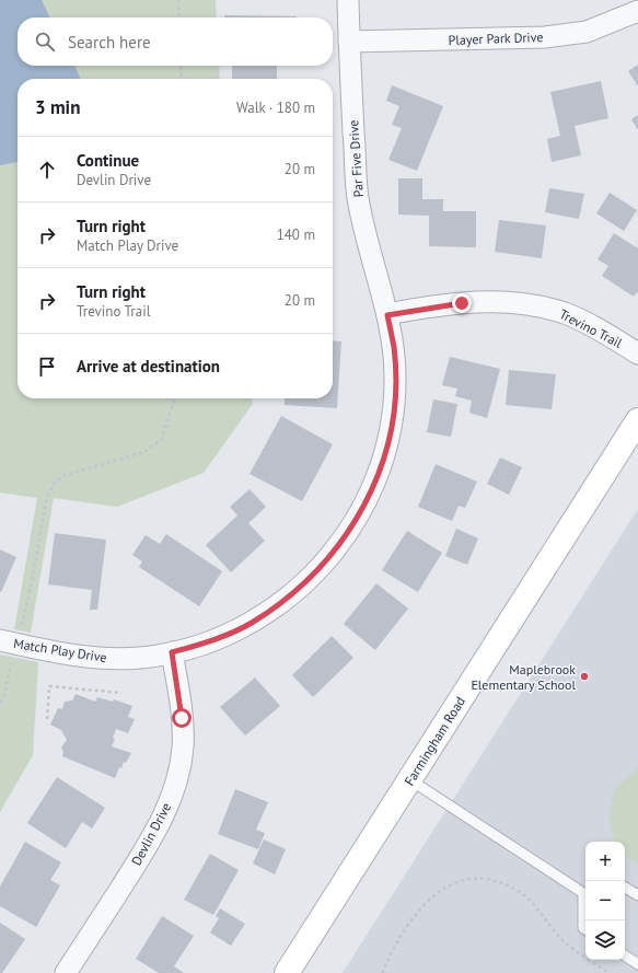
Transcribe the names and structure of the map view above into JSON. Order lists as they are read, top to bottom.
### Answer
{
  "streets": {
    "street": [
      "Player Park Drive",
      "Par Five Drive",
      "Trevino Trail",
      "Match Play Drive",
      "Farmingham Road",
      "Devlin Drive"
    ]
  },
  "crossings": [
    ["Player Park Drive", "Par Five Drive"],
    ["Par Five Drive", "Trevino Trail"],
    ["Par Five Drive", "Match Play Drive"],
    ["Trevino Trail", "Match Play Drive"],
    ["Match Play Drive", "Devlin Drive"]
  ],
  "places": ["Maplebrook Elementary School"],
  "page": {
    "search": "Search here",
    "heading": ["3 min", "Walk · 180 m"],
    "list": [
      ["Continue", "Devlin Drive", "20 m"],
      ["Turn right", "Match Play Drive", "140 m"],
      ["Turn right", "Trevino Trail", "20 m"],
      "Arrive at destination"
    ],
    "map_buttons": ["+", "−"]
  }
}
